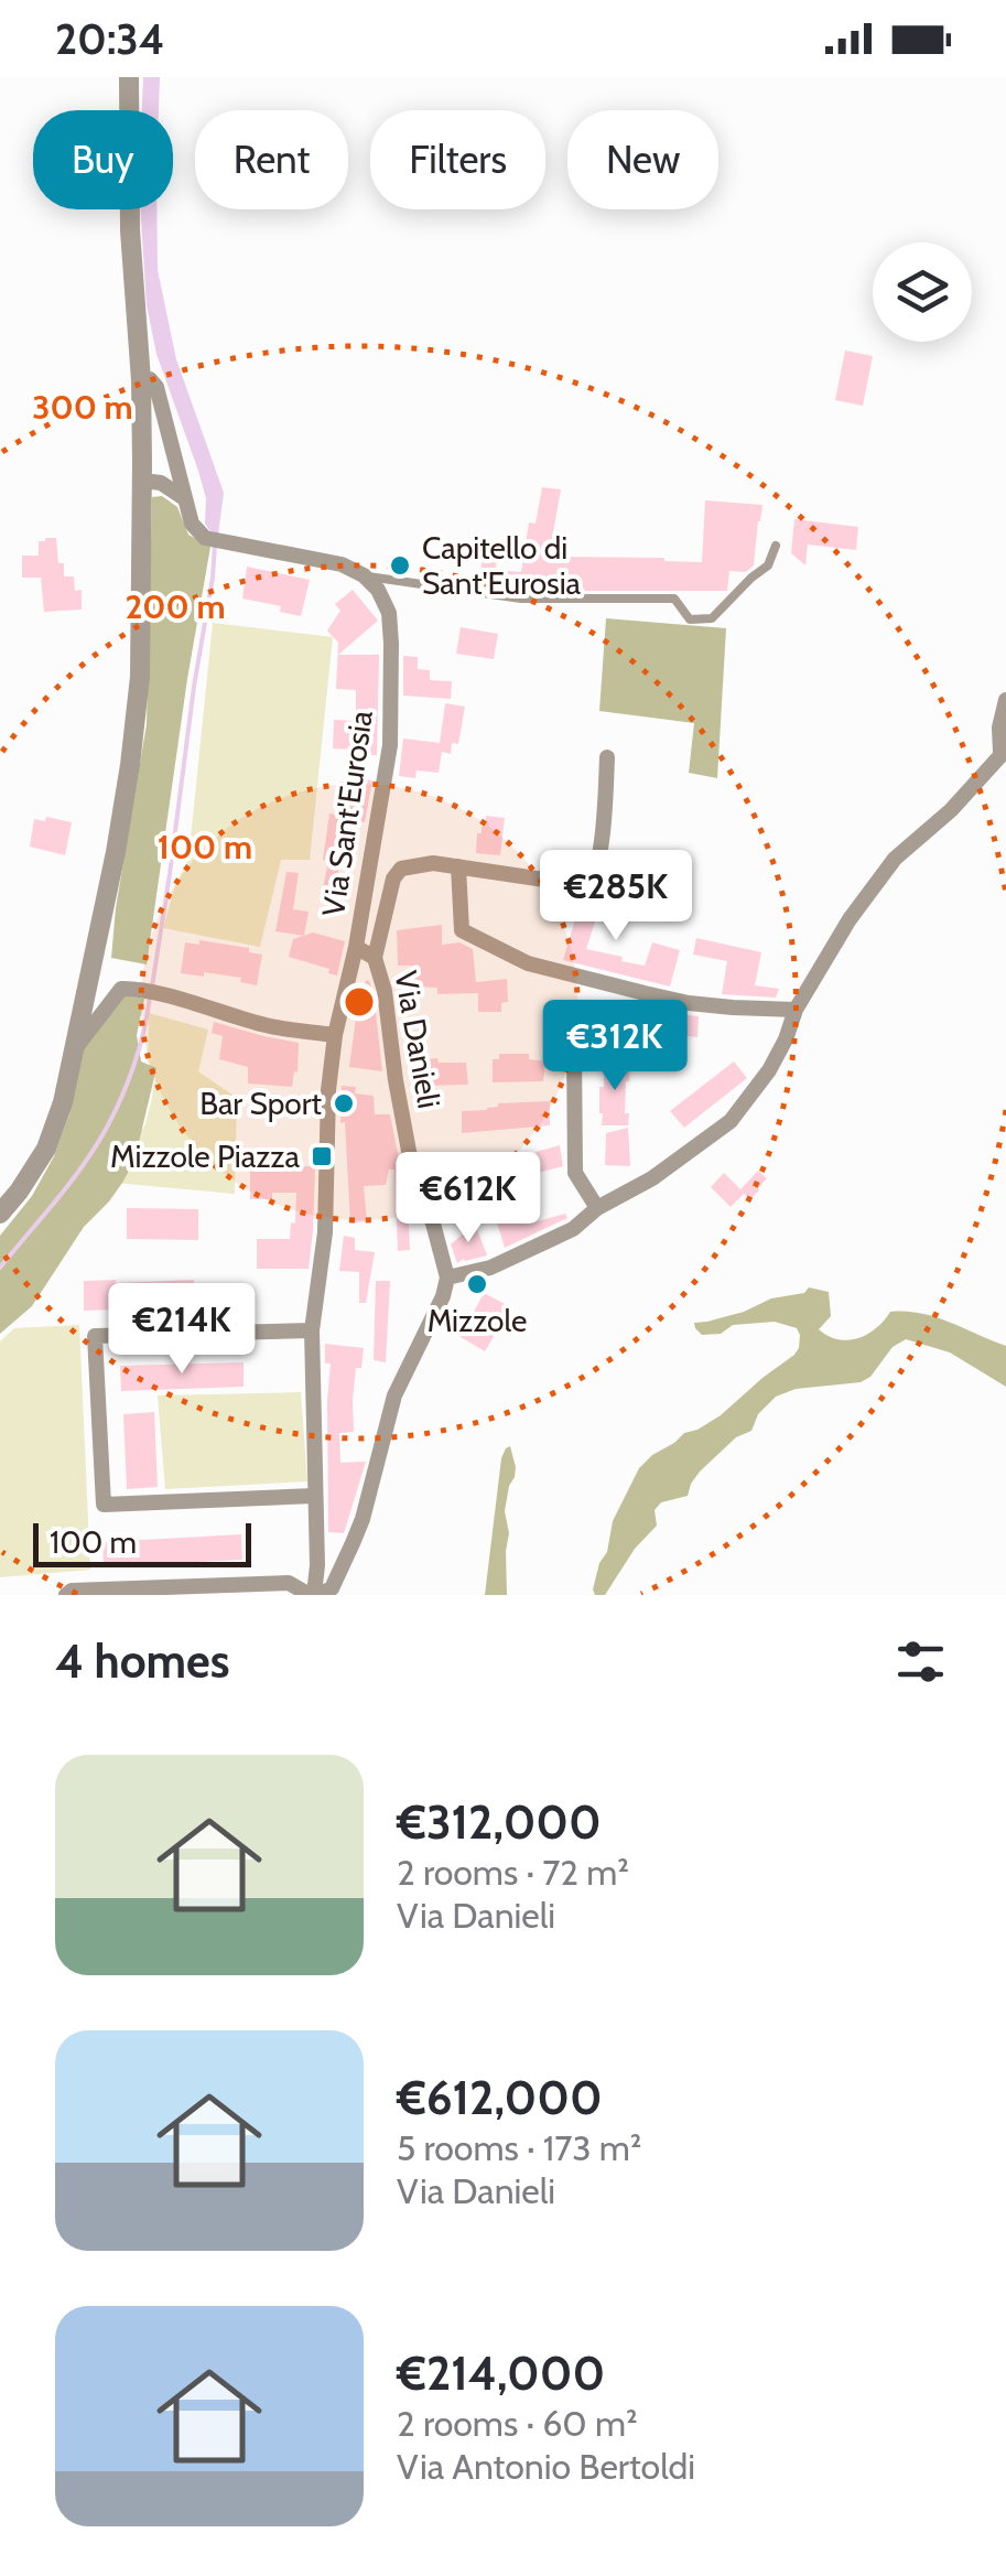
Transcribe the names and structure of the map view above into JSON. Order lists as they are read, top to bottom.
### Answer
{
  "streets": {
    "street": ["Via Sant'Eurosia", "Via Danieli"]
  },
  "crossings": [
    ["Via Sant'Eurosia", "Via Danieli"]
  ],
  "places": {
    "other": ["Capitello di Sant'Eurosia", "Bar Sport", "Mizzole"],
    "transit": ["Mizzole Piazza"]
  },
  "scale_bar": "100 m",
  "page": {
    "status": "20:34",
    "chip": [
      "Buy",
      "Rent",
      "Filters",
      "New"
    ],
    "price": [
      "€285K",
      "€312K",
      "€612K",
      "€214K"
    ],
    "scale": "100 m",
    "heading": "4 homes",
    "list": [
      {
        "name": "€312,000",
        "note": "2 rooms · 72 m² · Via Danieli"
      },
      {
        "name": "€612,000",
        "note": "5 rooms · 173 m² · Via Danieli"
      },
      {
        "name": "€214,000",
        "note": "2 rooms · 60 m² · Via Antonio Bertoldi"
      }
    ]
  },
  "rings": ["300 m", "200 m", "100 m"]
}
